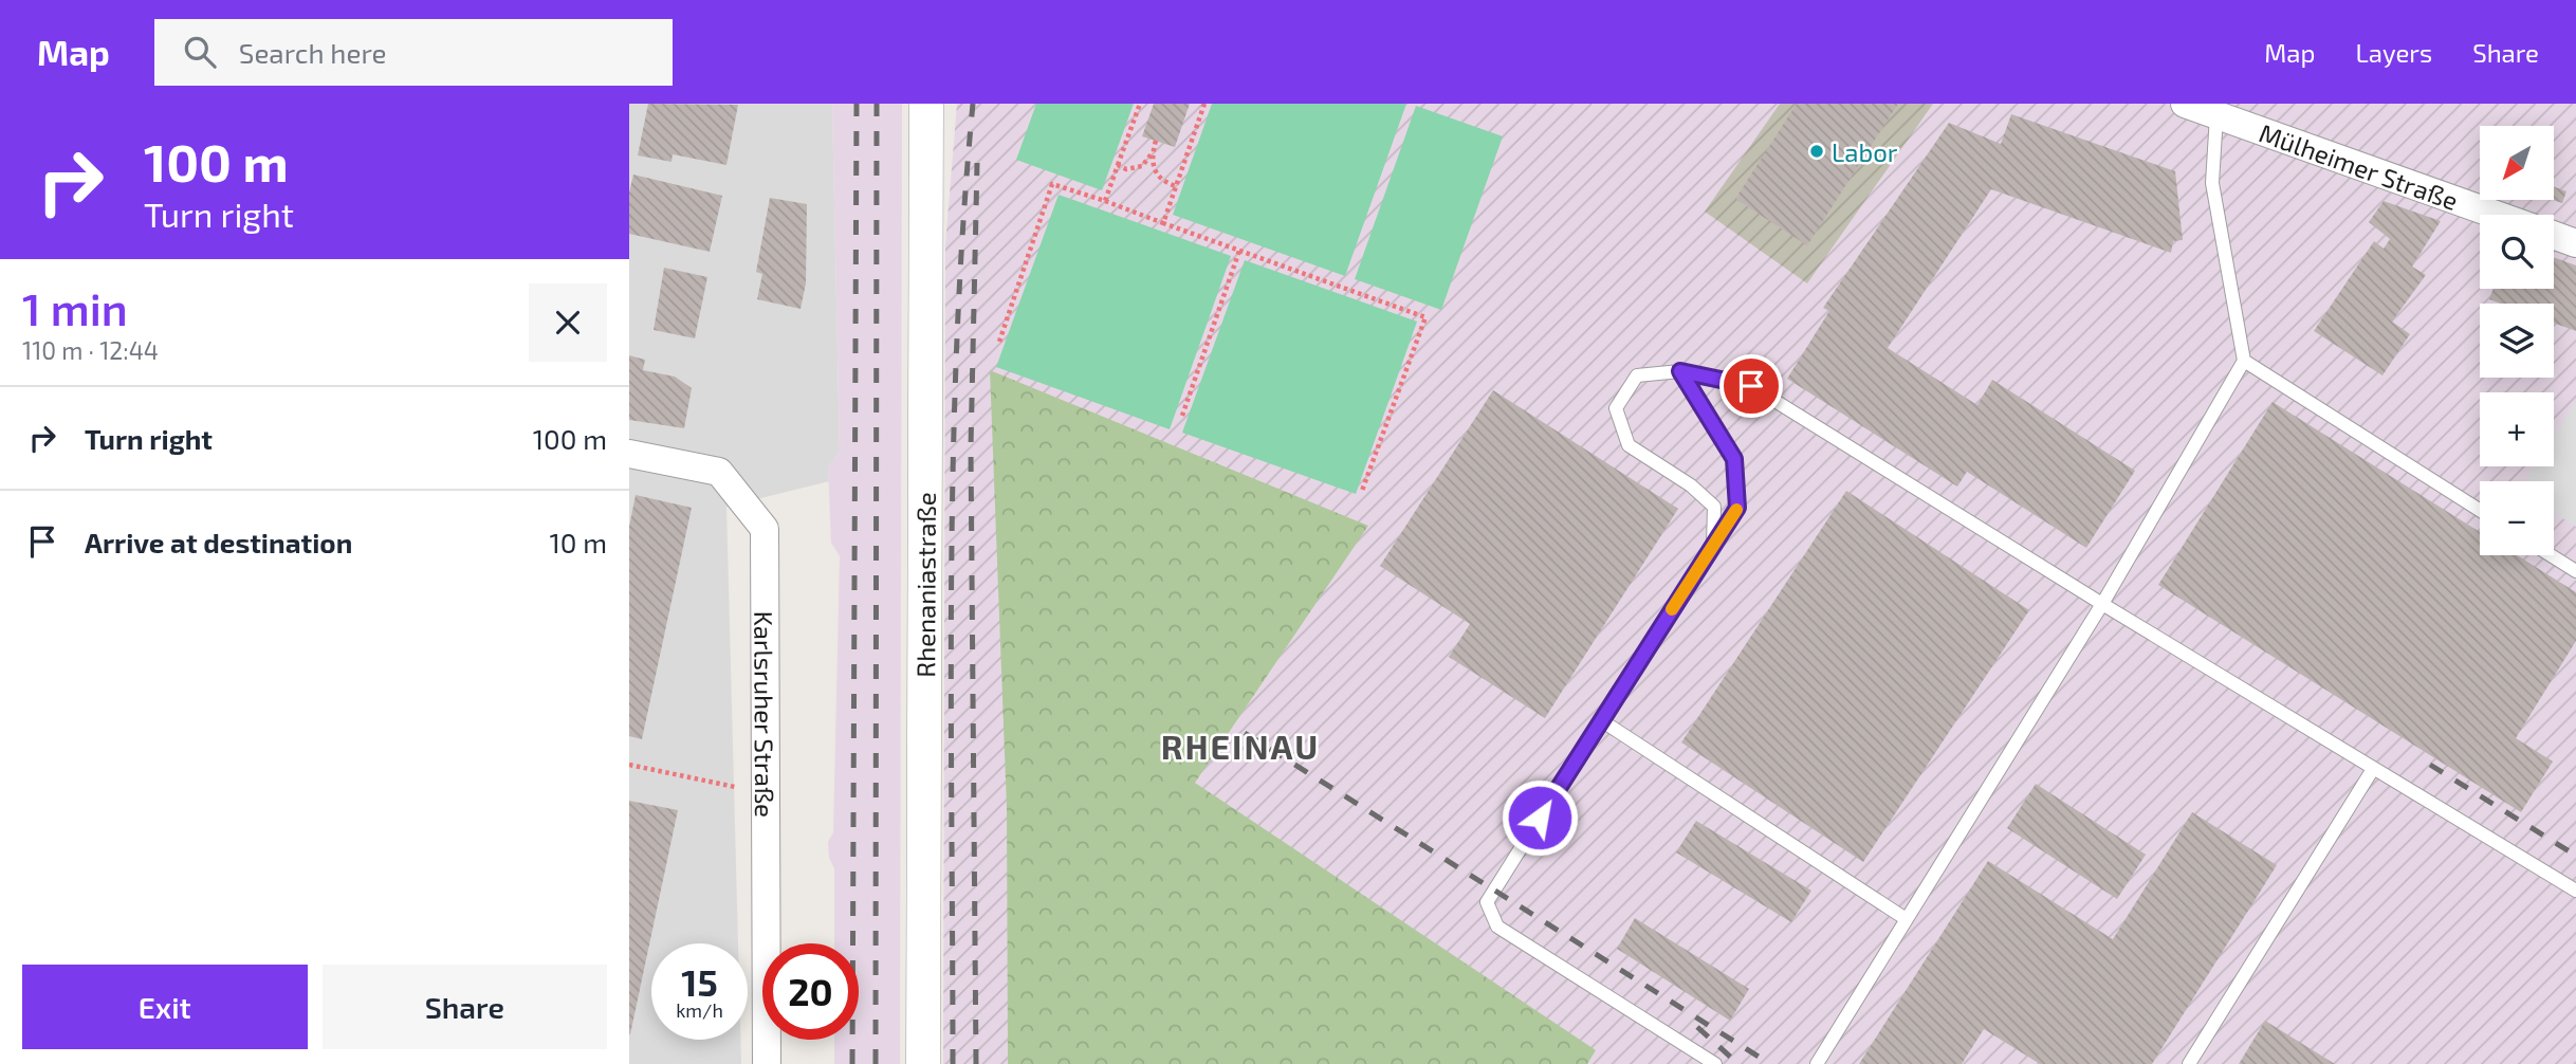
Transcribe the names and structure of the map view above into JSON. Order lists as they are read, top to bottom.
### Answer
{
  "streets": {
    "street": ["Mülheimer Straße", "Rhenaniastraße", "Karlsruher Straße"]
  },
  "districts": ["RHEINAU"],
  "places": ["Labor"],
  "north": "bottom left",
  "page": {
    "header": "Map",
    "search": "Search here",
    "nav": ["Map", "Layers", "Share"],
    "turn": ["100 m", "Turn right"],
    "map_buttons": ["+", "−"],
    "heading": ["1 min", "110 m · 12:44"],
    "list": [
      {
        "name": "Turn right",
        "value": "100 m"
      },
      {
        "name": "Arrive at destination",
        "value": "10 m"
      }
    ],
    "speed": "15 km/h",
    "limit": "20",
    "buttons": ["Exit", "Share"]
  }
}
